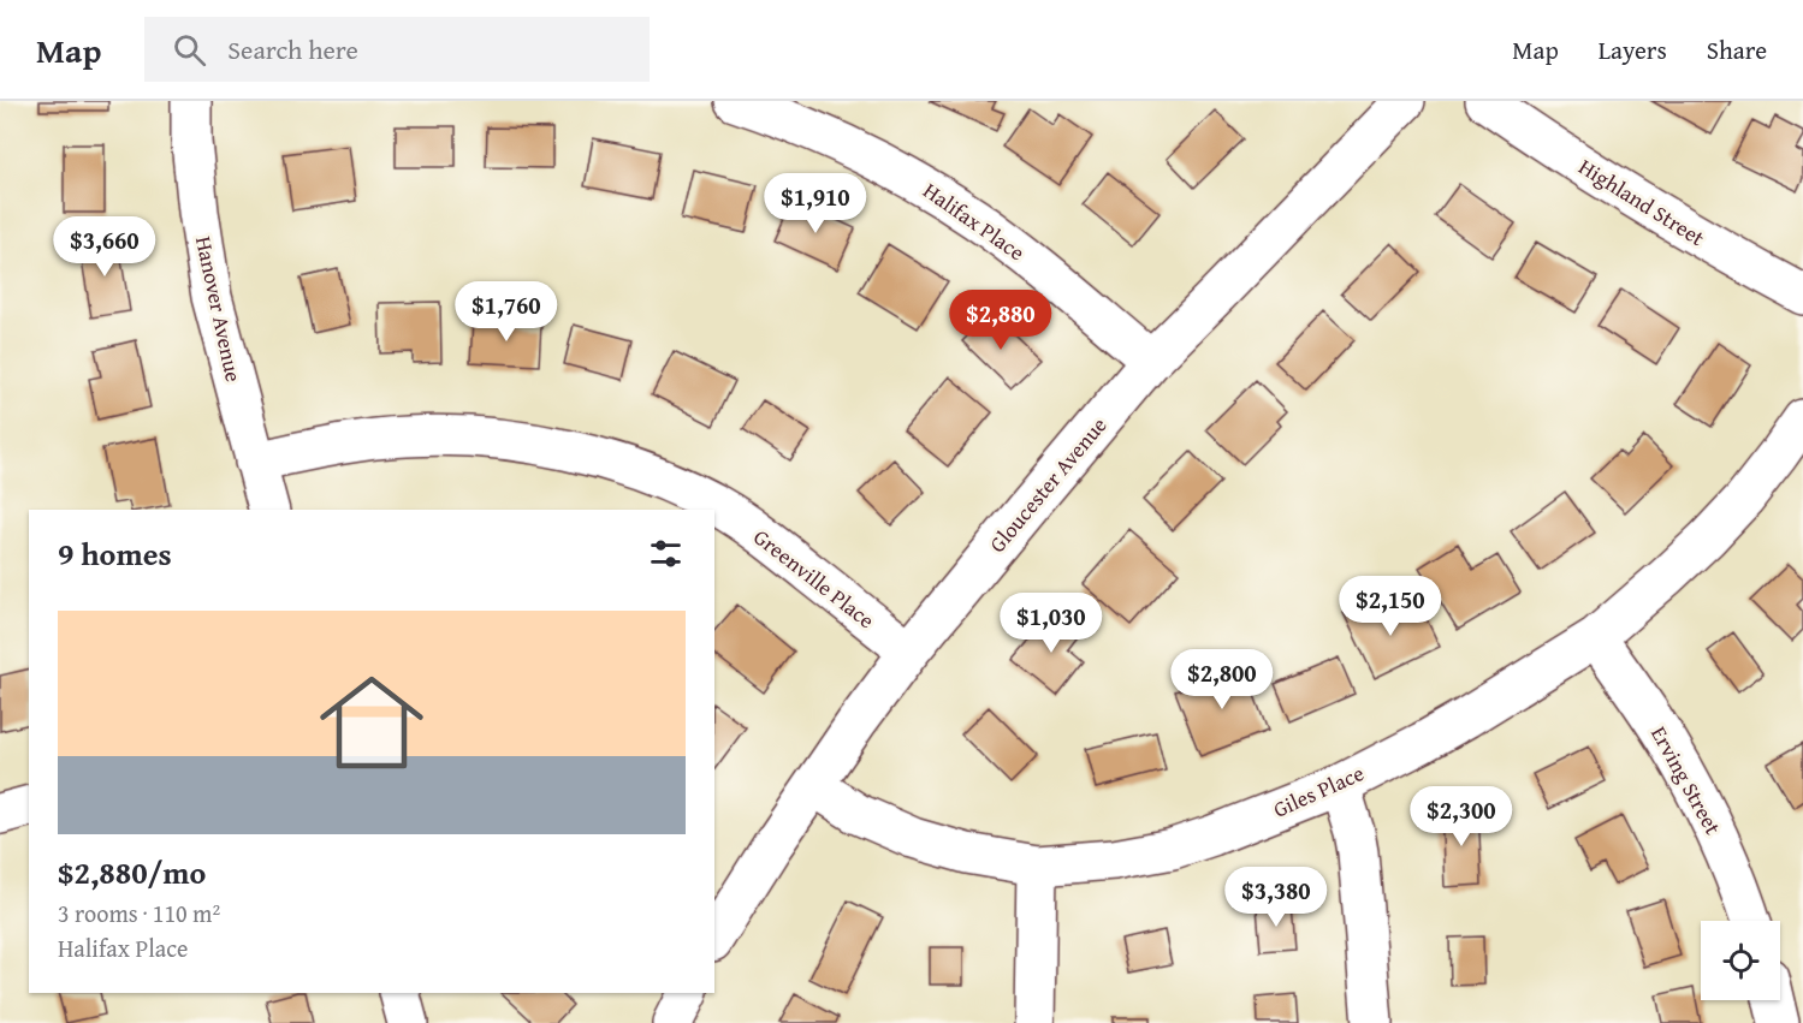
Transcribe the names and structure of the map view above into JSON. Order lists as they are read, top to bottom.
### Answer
{
  "streets": {
    "street": [
      "Highland Street",
      "Halifax Place",
      "Hanover Avenue",
      "Gloucester Avenue",
      "Greenville Place",
      "Erving Street",
      "Giles Place"
    ]
  },
  "crossings": [
    ["Halifax Place", "Gloucester Avenue"],
    ["Hanover Avenue", "Greenville Place"],
    ["Gloucester Avenue", "Greenville Place"],
    ["Gloucester Avenue", "Giles Place"],
    ["Erving Street", "Giles Place"]
  ],
  "page": {
    "header": "Map",
    "search": "Search here",
    "nav": ["Map", "Layers", "Share"],
    "price": [
      "$1,910",
      "$3,660",
      "$1,760",
      "$2,880",
      "$2,150",
      "$1,030",
      "$2,800",
      "$2,300",
      "$3,380"
    ],
    "heading": "9 homes",
    "list": [
      {
        "name": "$2,880/mo",
        "note": "3 rooms · 110 m² · Halifax Place"
      }
    ]
  }
}
